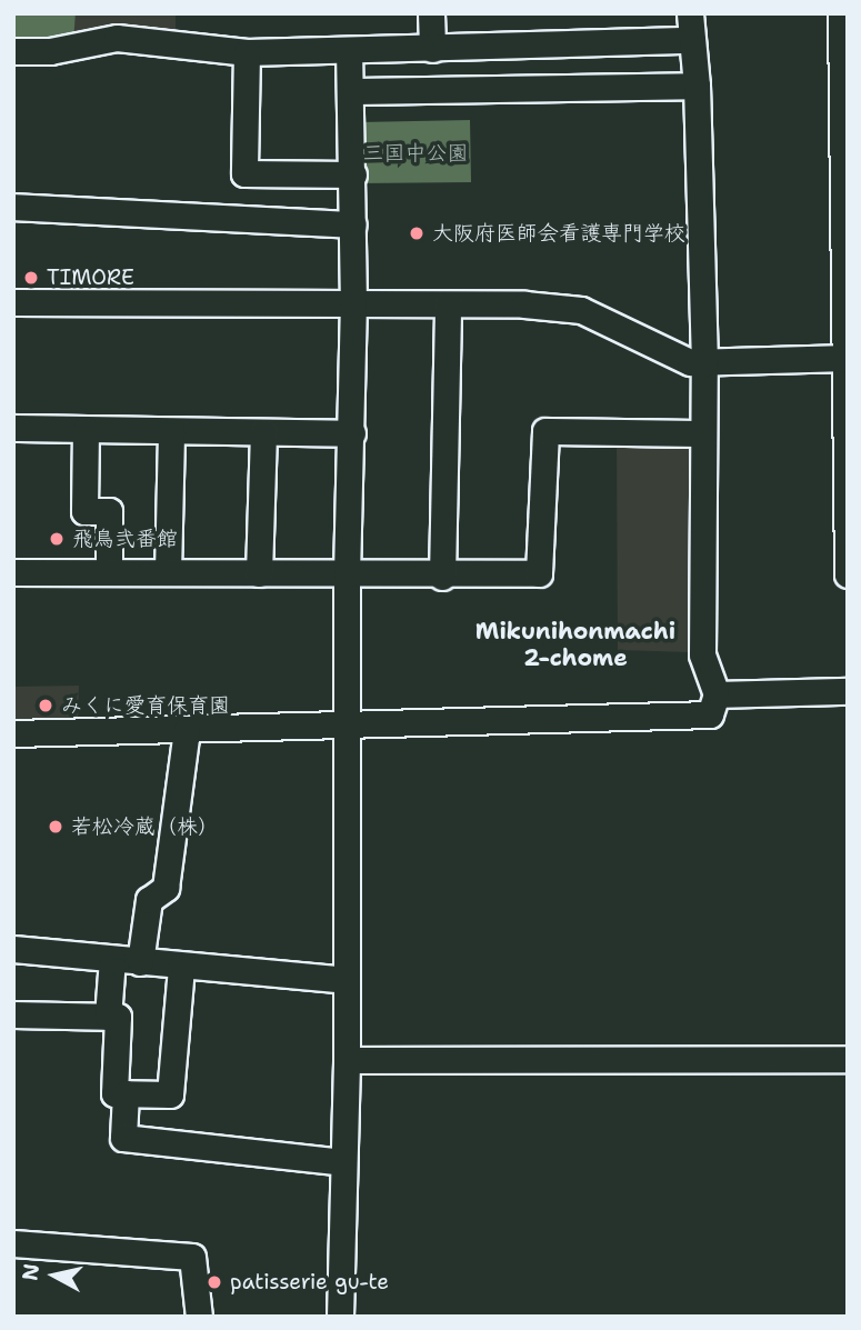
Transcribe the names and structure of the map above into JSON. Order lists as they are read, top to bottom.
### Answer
{
  "districts": ["Mikunihonmachi 2-chome"],
  "parks": ["三国中公園"],
  "places": [
    "大阪府医師会看護専門学校",
    "TIMORE",
    "飛鳥弐番館",
    "みくに愛育保育園",
    "若松冷蔵（株）",
    "patisserie gu-te"
  ],
  "north": "left"
}
